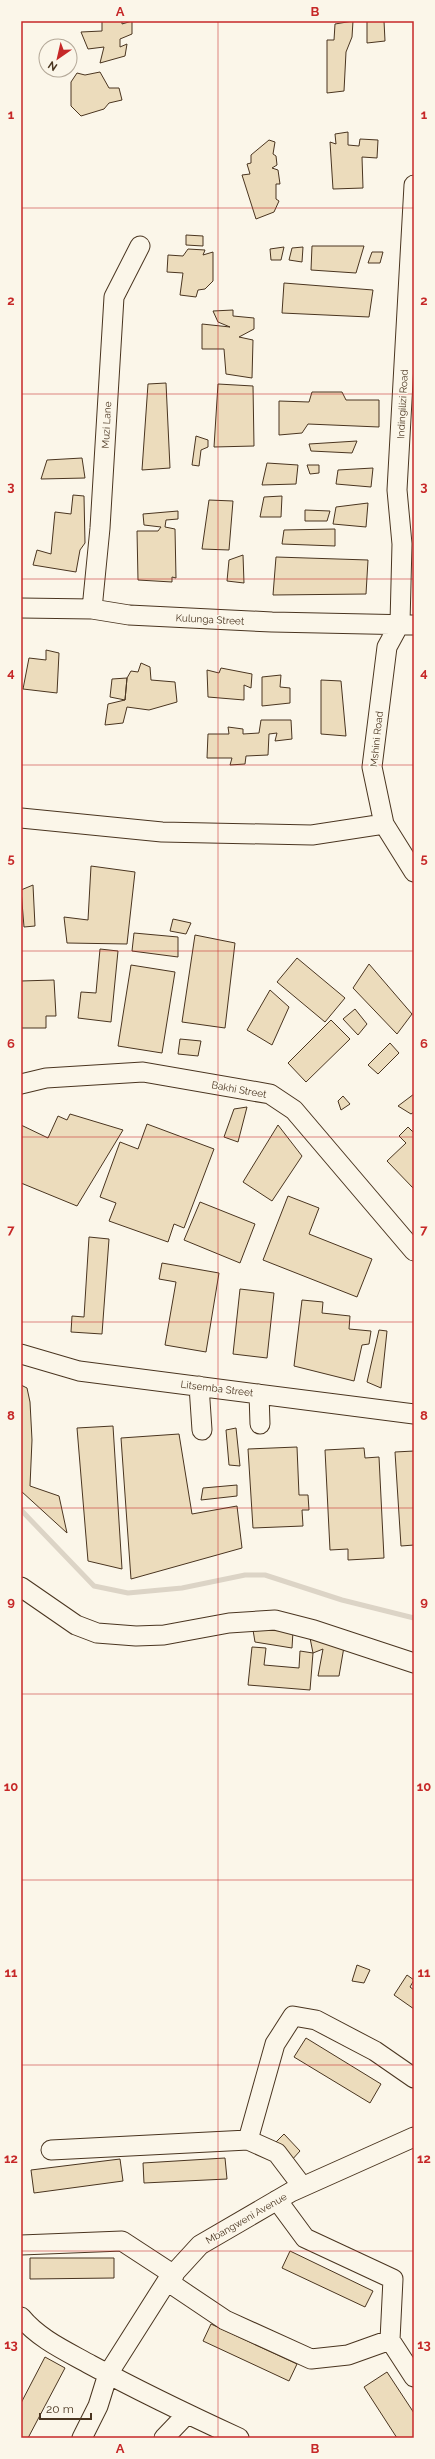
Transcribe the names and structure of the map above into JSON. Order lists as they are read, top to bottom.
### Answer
{
  "streets": {
    "street": [
      "Indingilizi Road",
      "Muzi Lane",
      "Kulunga Street",
      "Mshini Road",
      "Bakhi Street",
      "Litsemba Street",
      "Mbangweni Avenue"
    ]
  },
  "crossings": [
    ["Indingilizi Road", "Kulunga Street"],
    ["Indingilizi Road", "Mshini Road"],
    ["Muzi Lane", "Kulunga Street"],
    ["Kulunga Street", "Mshini Road"]
  ],
  "scale_bar": "20 m",
  "north": "bottom left",
  "grid": {
    "columns": ["A", "B"],
    "rows": [
      "1",
      "2",
      "3",
      "4",
      "5",
      "6",
      "7",
      "8",
      "9",
      "10",
      "11",
      "12",
      "13"
    ]
  }
}
